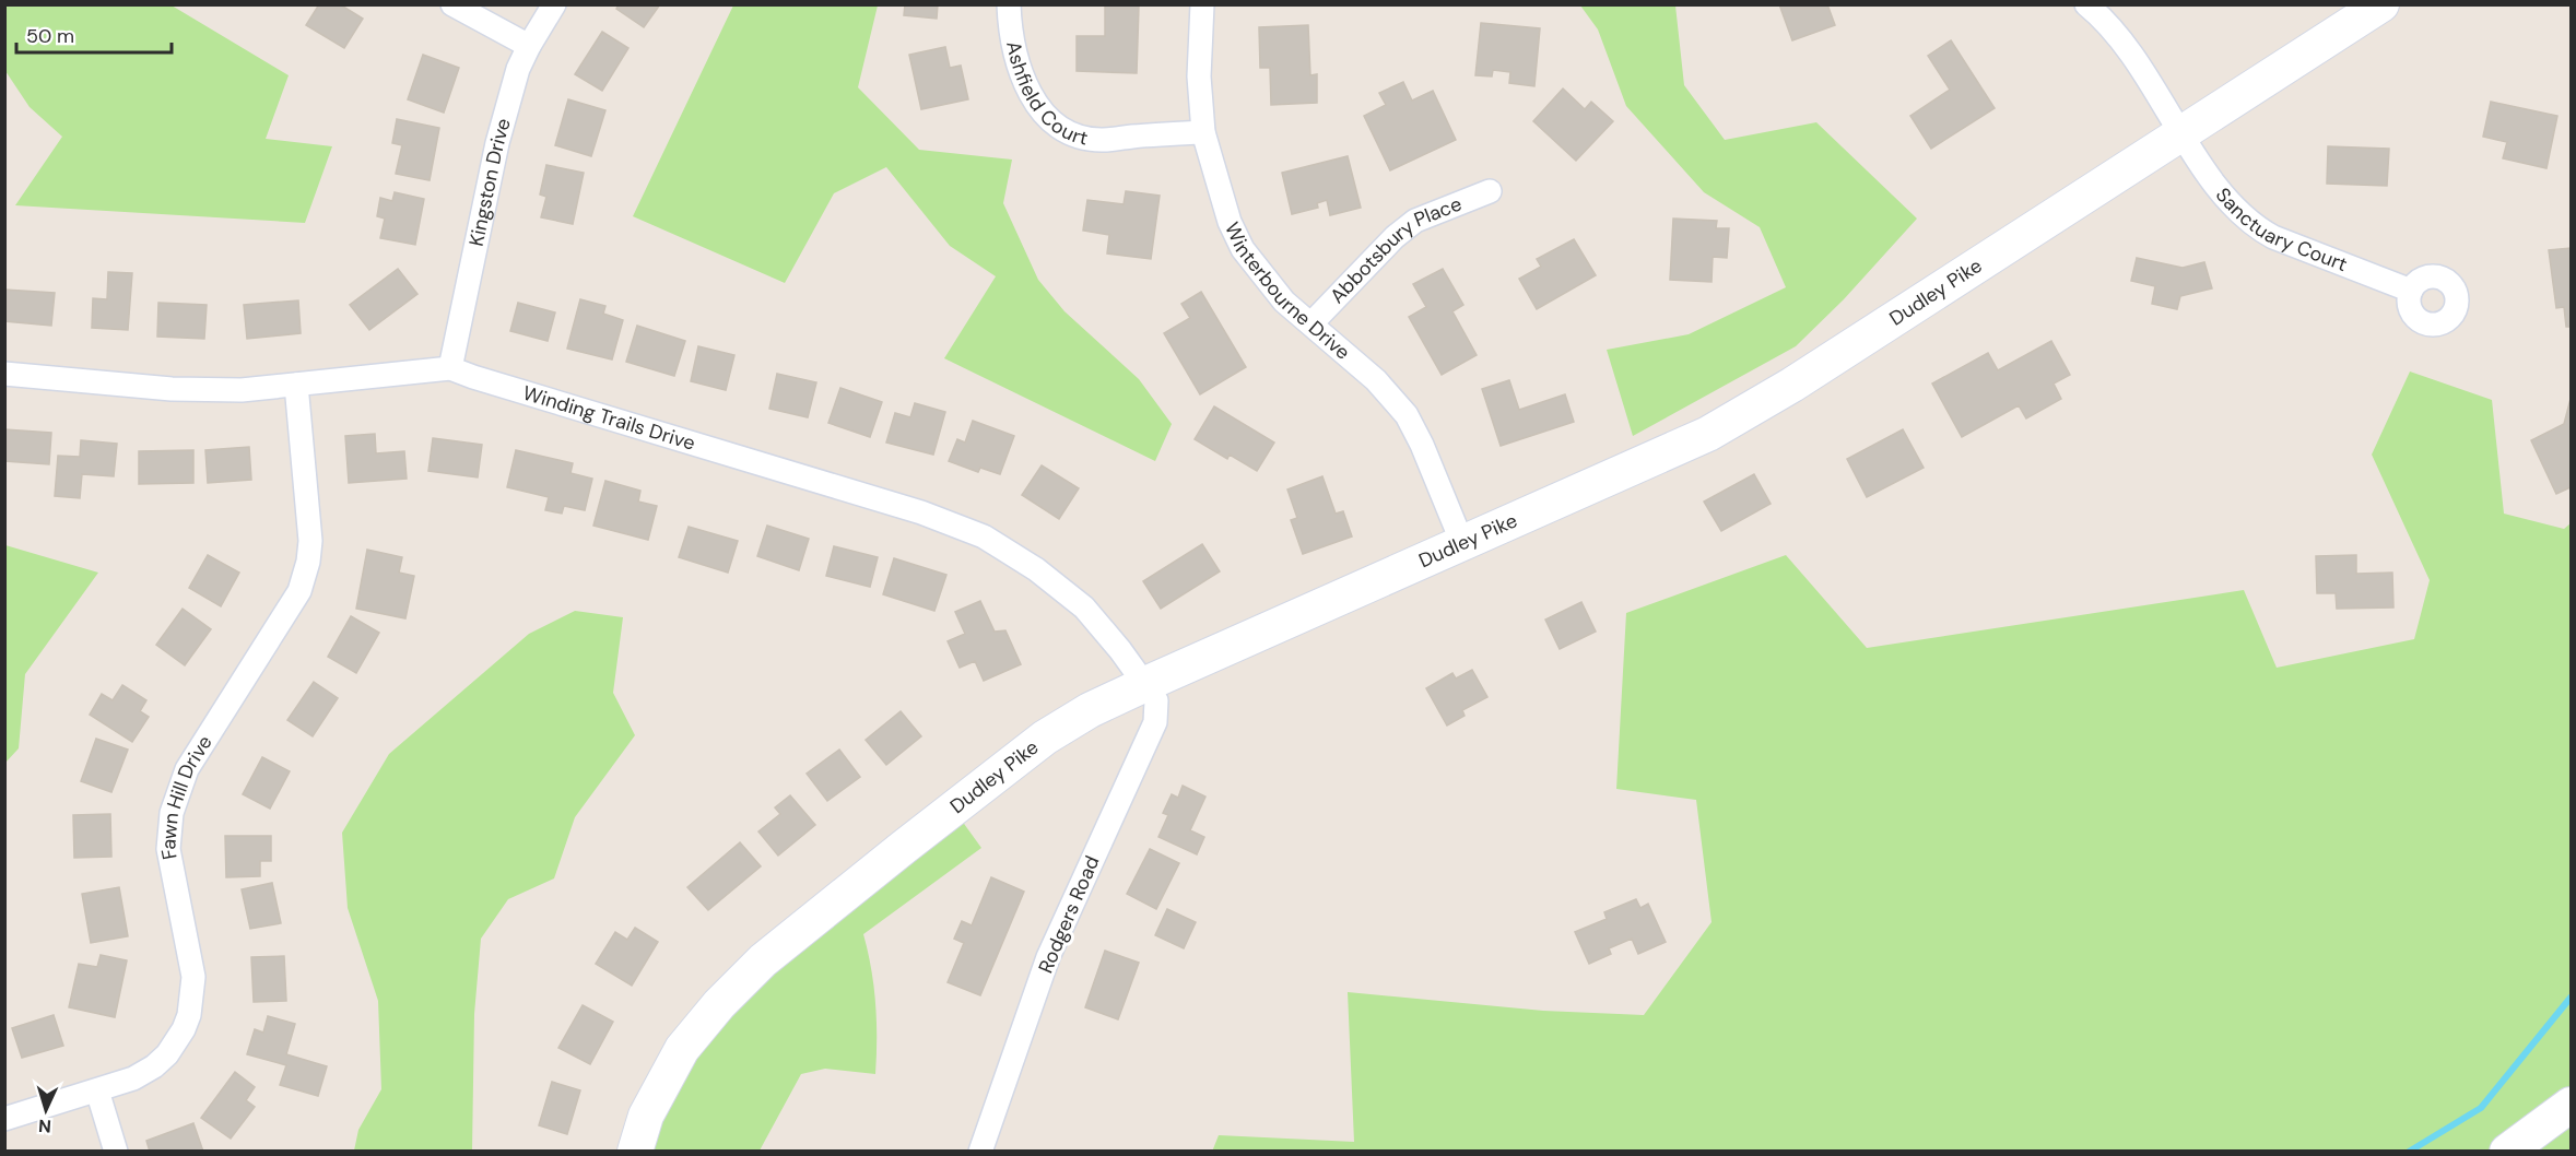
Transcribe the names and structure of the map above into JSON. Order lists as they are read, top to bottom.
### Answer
{
  "streets": {
    "street": [
      "Ashfield Court",
      "Kingston Drive",
      "Sanctuary Court",
      "Abbotsbury Place",
      "Winterbourne Drive",
      "Dudley Pike",
      "Winding Trails Drive",
      "Fawn Hill Drive",
      "Rodgers Road"
    ]
  },
  "crossings": [
    ["Ashfield Court", "Winterbourne Drive"],
    ["Kingston Drive", "Winding Trails Drive"],
    ["Sanctuary Court", "Dudley Pike"],
    ["Abbotsbury Place", "Winterbourne Drive"],
    ["Winterbourne Drive", "Dudley Pike"],
    ["Dudley Pike", "Winding Trails Drive"],
    ["Dudley Pike", "Rodgers Road"],
    ["Winding Trails Drive", "Fawn Hill Drive"],
    ["Winding Trails Drive", "Rodgers Road"]
  ],
  "scale_bar": "50 m",
  "north": "bottom"
}
